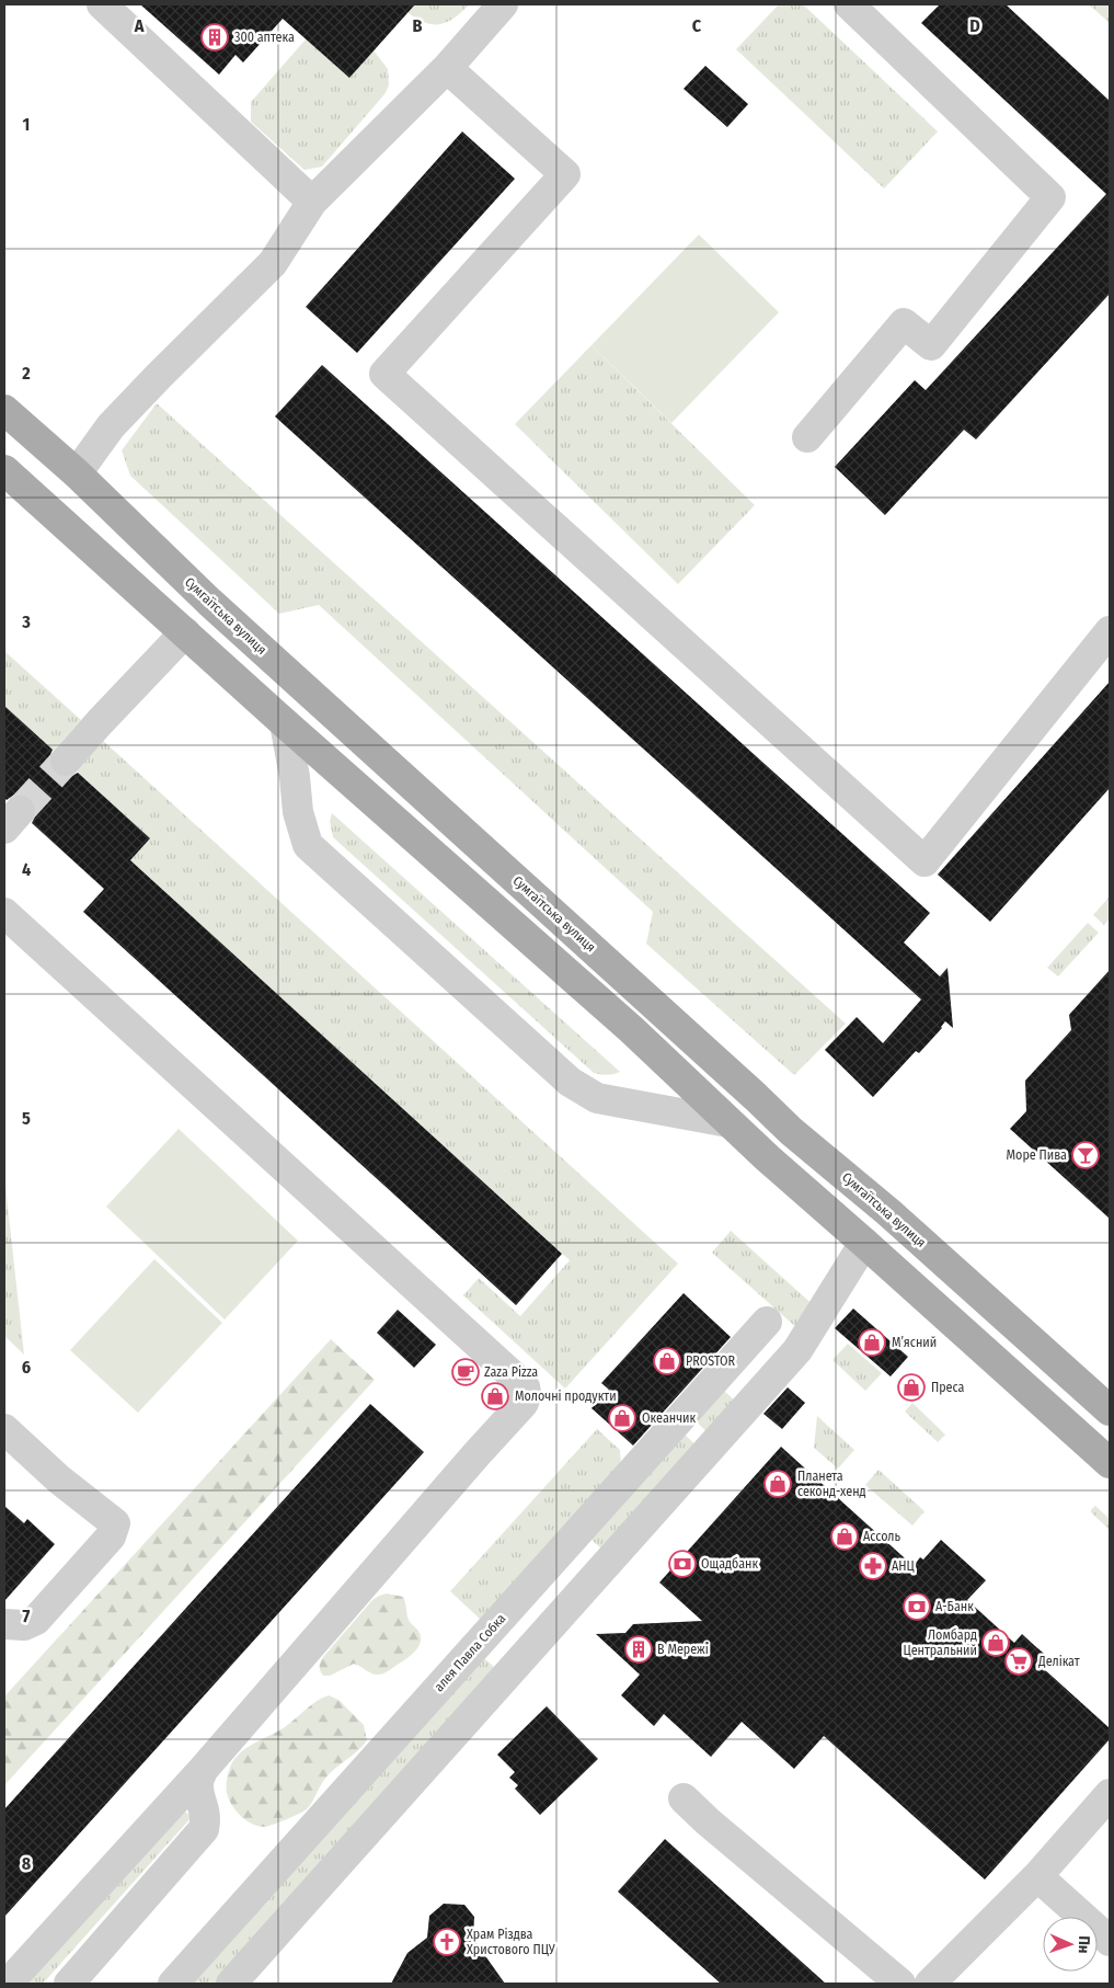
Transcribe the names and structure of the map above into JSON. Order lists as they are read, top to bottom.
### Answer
{
  "streets": {
    "main road": ["Сумгаїтська вулиця"],
    "street": ["алея Павла Собка"]
  },
  "places": {
    "building": ["300 аптека", "В Мережі"],
    "bar": ["Море Пива"],
    "shop": [
      "М’ясний",
      "PROSTOR",
      "Преса",
      "Молочні продукти",
      "Океанчик",
      "Планета секонд-хенд",
      "Ассоль",
      "Ломбард Центральний"
    ],
    "cafe": ["Zaza Pizza"],
    "bank": ["Ощадбанк", "А-Банк"],
    "pharmacy": ["АНЦ"],
    "supermarket": ["Делікат"],
    "church": ["Храм Різдва Христового ПЦУ"]
  },
  "north": "right",
  "grid": {
    "columns": [
      "A",
      "B",
      "C",
      "D"
    ],
    "rows": [
      "1",
      "2",
      "3",
      "4",
      "5",
      "6",
      "7",
      "8"
    ]
  }
}
